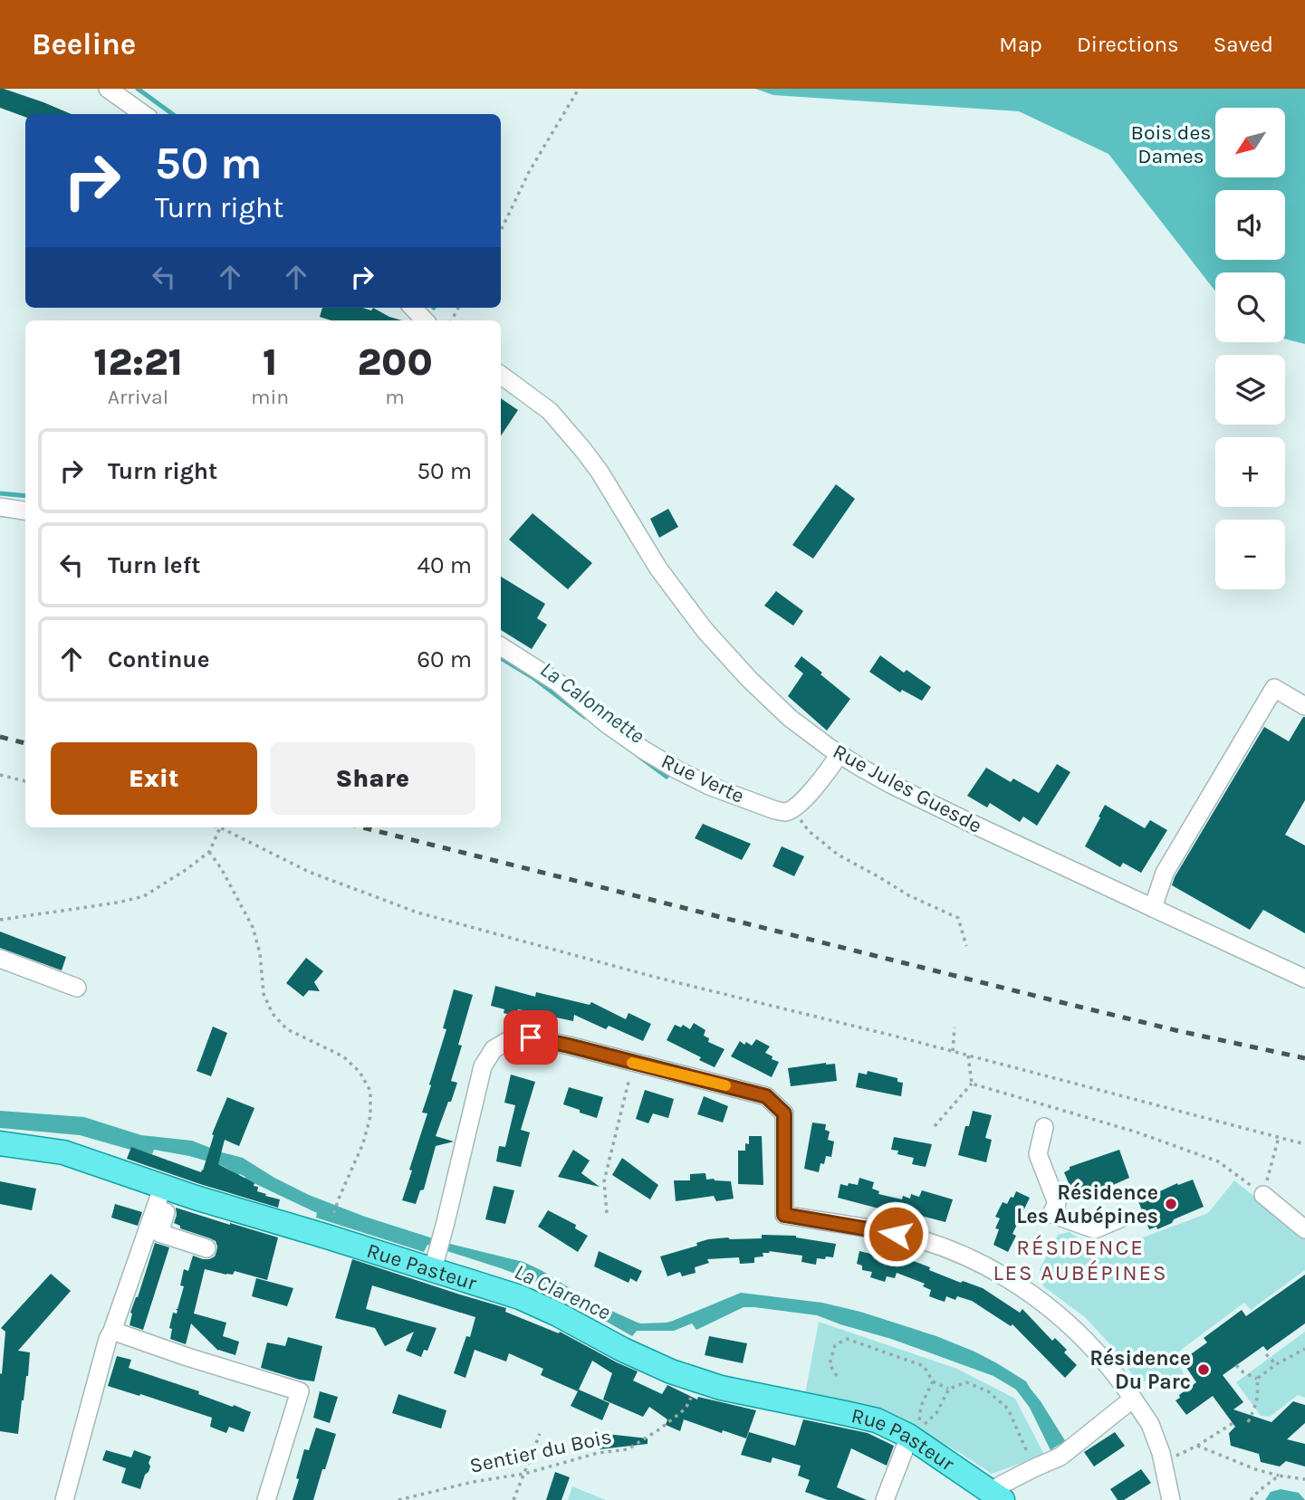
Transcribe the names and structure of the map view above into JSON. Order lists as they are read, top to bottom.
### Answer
{
  "streets": {
    "main road": ["Rue Pasteur"],
    "street": ["Rue Verte", "Rue Jules Guesde"],
    "path": ["Sentier du Bois"]
  },
  "crossings": [
    ["Rue Pasteur", "Sentier du Bois"]
  ],
  "districts": ["RÉSIDENCE LES AUBÉPINES"],
  "water": ["La Calonnette", "La Clarence"],
  "parks": ["Bois des Dames"],
  "places": ["Résidence Les Aubépines", "Résidence Du Parc"],
  "north": "bottom left",
  "page": {
    "header": "Beeline",
    "nav": ["Map", "Directions", "Saved"],
    "map_buttons": ["+", "−"],
    "turn": ["50 m", "Turn right"],
    "eta": [
      "12:21",
      "Arrival",
      "1",
      "min",
      "200",
      "m"
    ],
    "list": [
      {
        "name": "Turn right",
        "value": "50 m"
      },
      {
        "name": "Turn left",
        "value": "40 m"
      },
      {
        "name": "Continue",
        "value": "60 m"
      }
    ],
    "buttons": ["Exit", "Share"]
  }
}
